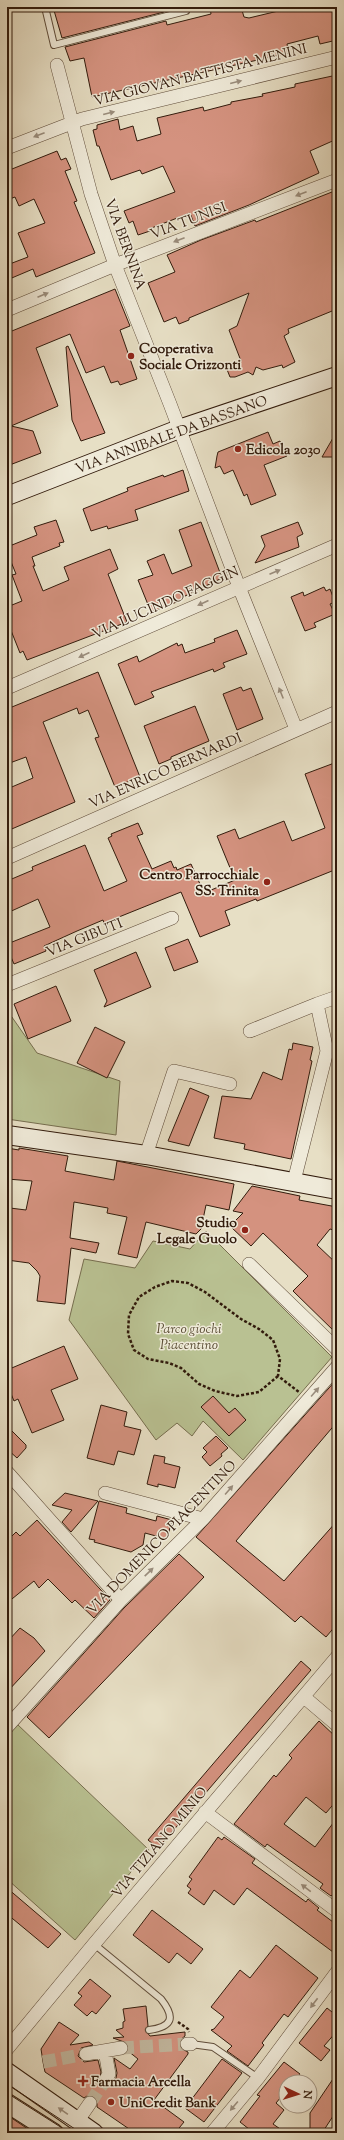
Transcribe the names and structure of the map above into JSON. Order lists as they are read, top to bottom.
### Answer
{
  "streets": {
    "street": [
      "VIA GIOVAN BATTISTA MENINI",
      "VIA TUNISI",
      "VIA BERNINA",
      "VIA ANNIBALE DA BASSANO",
      "VIA LUCINDO FAGGIN",
      "VIA ENRICO BERNARDI",
      "VIA GIBUTI",
      "VIA DOMENICO PIACENTINO",
      "VIA TIZIANO MINIO"
    ]
  },
  "crossings": [
    ["VIA GIOVAN BATTISTA MENINI", "VIA BERNINA"],
    ["VIA TUNISI", "VIA BERNINA"],
    ["VIA BERNINA", "VIA ANNIBALE DA BASSANO"],
    ["VIA BERNINA", "VIA LUCINDO FAGGIN"],
    ["VIA BERNINA", "VIA ENRICO BERNARDI"]
  ],
  "one_way": ["VIA DOMENICO PIACENTINO"],
  "parks": ["Parco giochi Piacentino"],
  "places": {
    "other": [
      "Cooperativa Sociale Orizzonti",
      "Edicola 2030",
      "Centro Parrocchiale SS. Trinita",
      "Studio Legale Guolo",
      "UniCredit Bank"
    ],
    "health": ["Farmacia Arcella"]
  },
  "north": "right"
}
